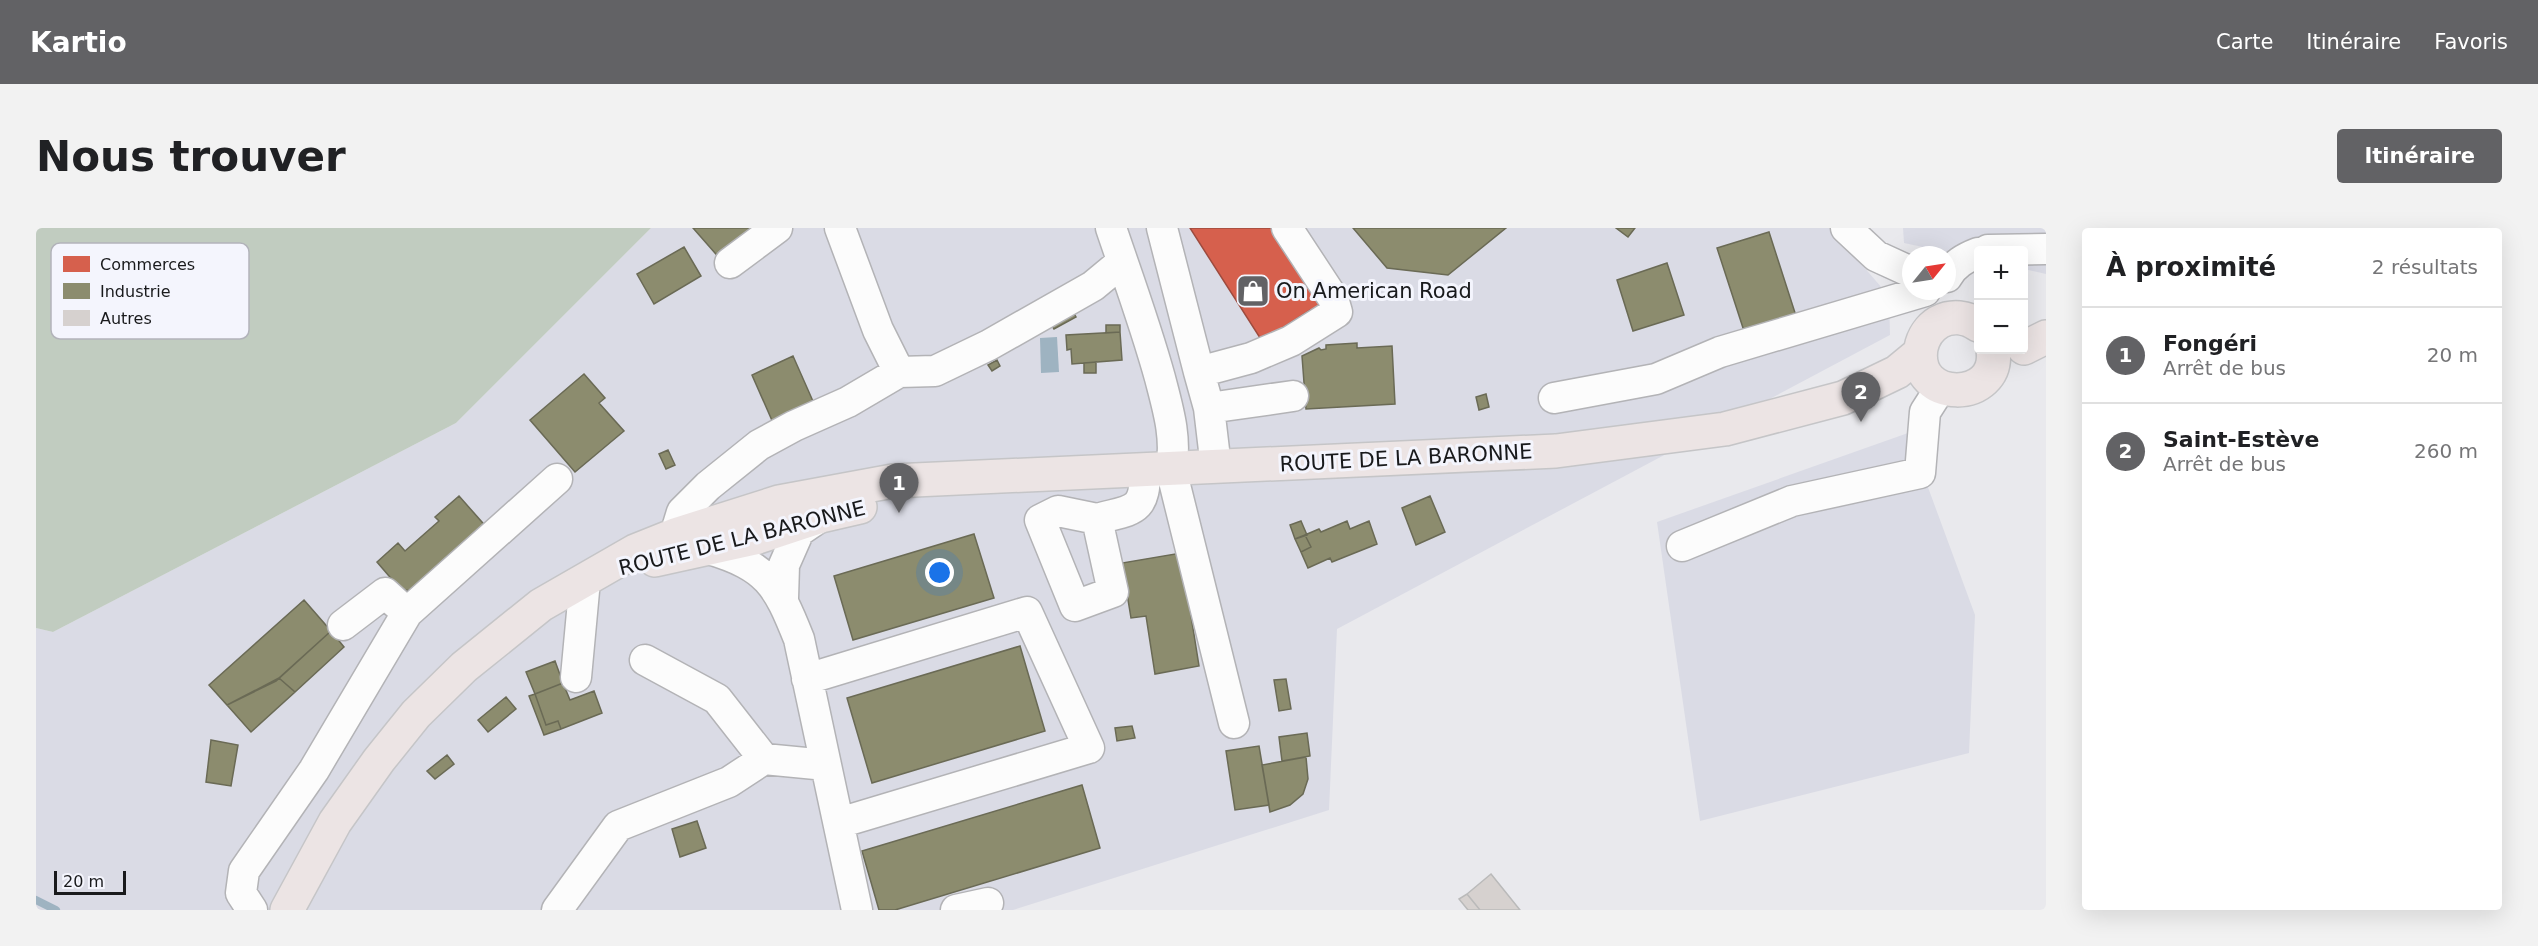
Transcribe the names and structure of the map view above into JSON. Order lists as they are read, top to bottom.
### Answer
{
  "streets": {
    "main road": ["ROUTE DE LA BARONNE"]
  },
  "places": {
    "shop": ["On American Road"]
  },
  "legend": ["Commerces", "Industrie", "Autres"],
  "scale_bar": "20 m",
  "north": "top right",
  "page": {
    "header": "Kartio",
    "nav": ["Carte", "Itinéraire", "Favoris"],
    "buttons": "Itinéraire",
    "title": "Nous trouver",
    "heading": ["À proximité", "2 résultats"],
    "map_buttons": ["+", "−"],
    "list": [
      {
        "mark": "1",
        "name": "Fongéri",
        "note": "Arrêt de bus",
        "value": "20 m"
      },
      {
        "mark": "2",
        "name": "Saint-Estève",
        "note": "Arrêt de bus",
        "value": "260 m"
      }
    ],
    "pins": ["2", "1"],
    "scale": "20 m"
  }
}
